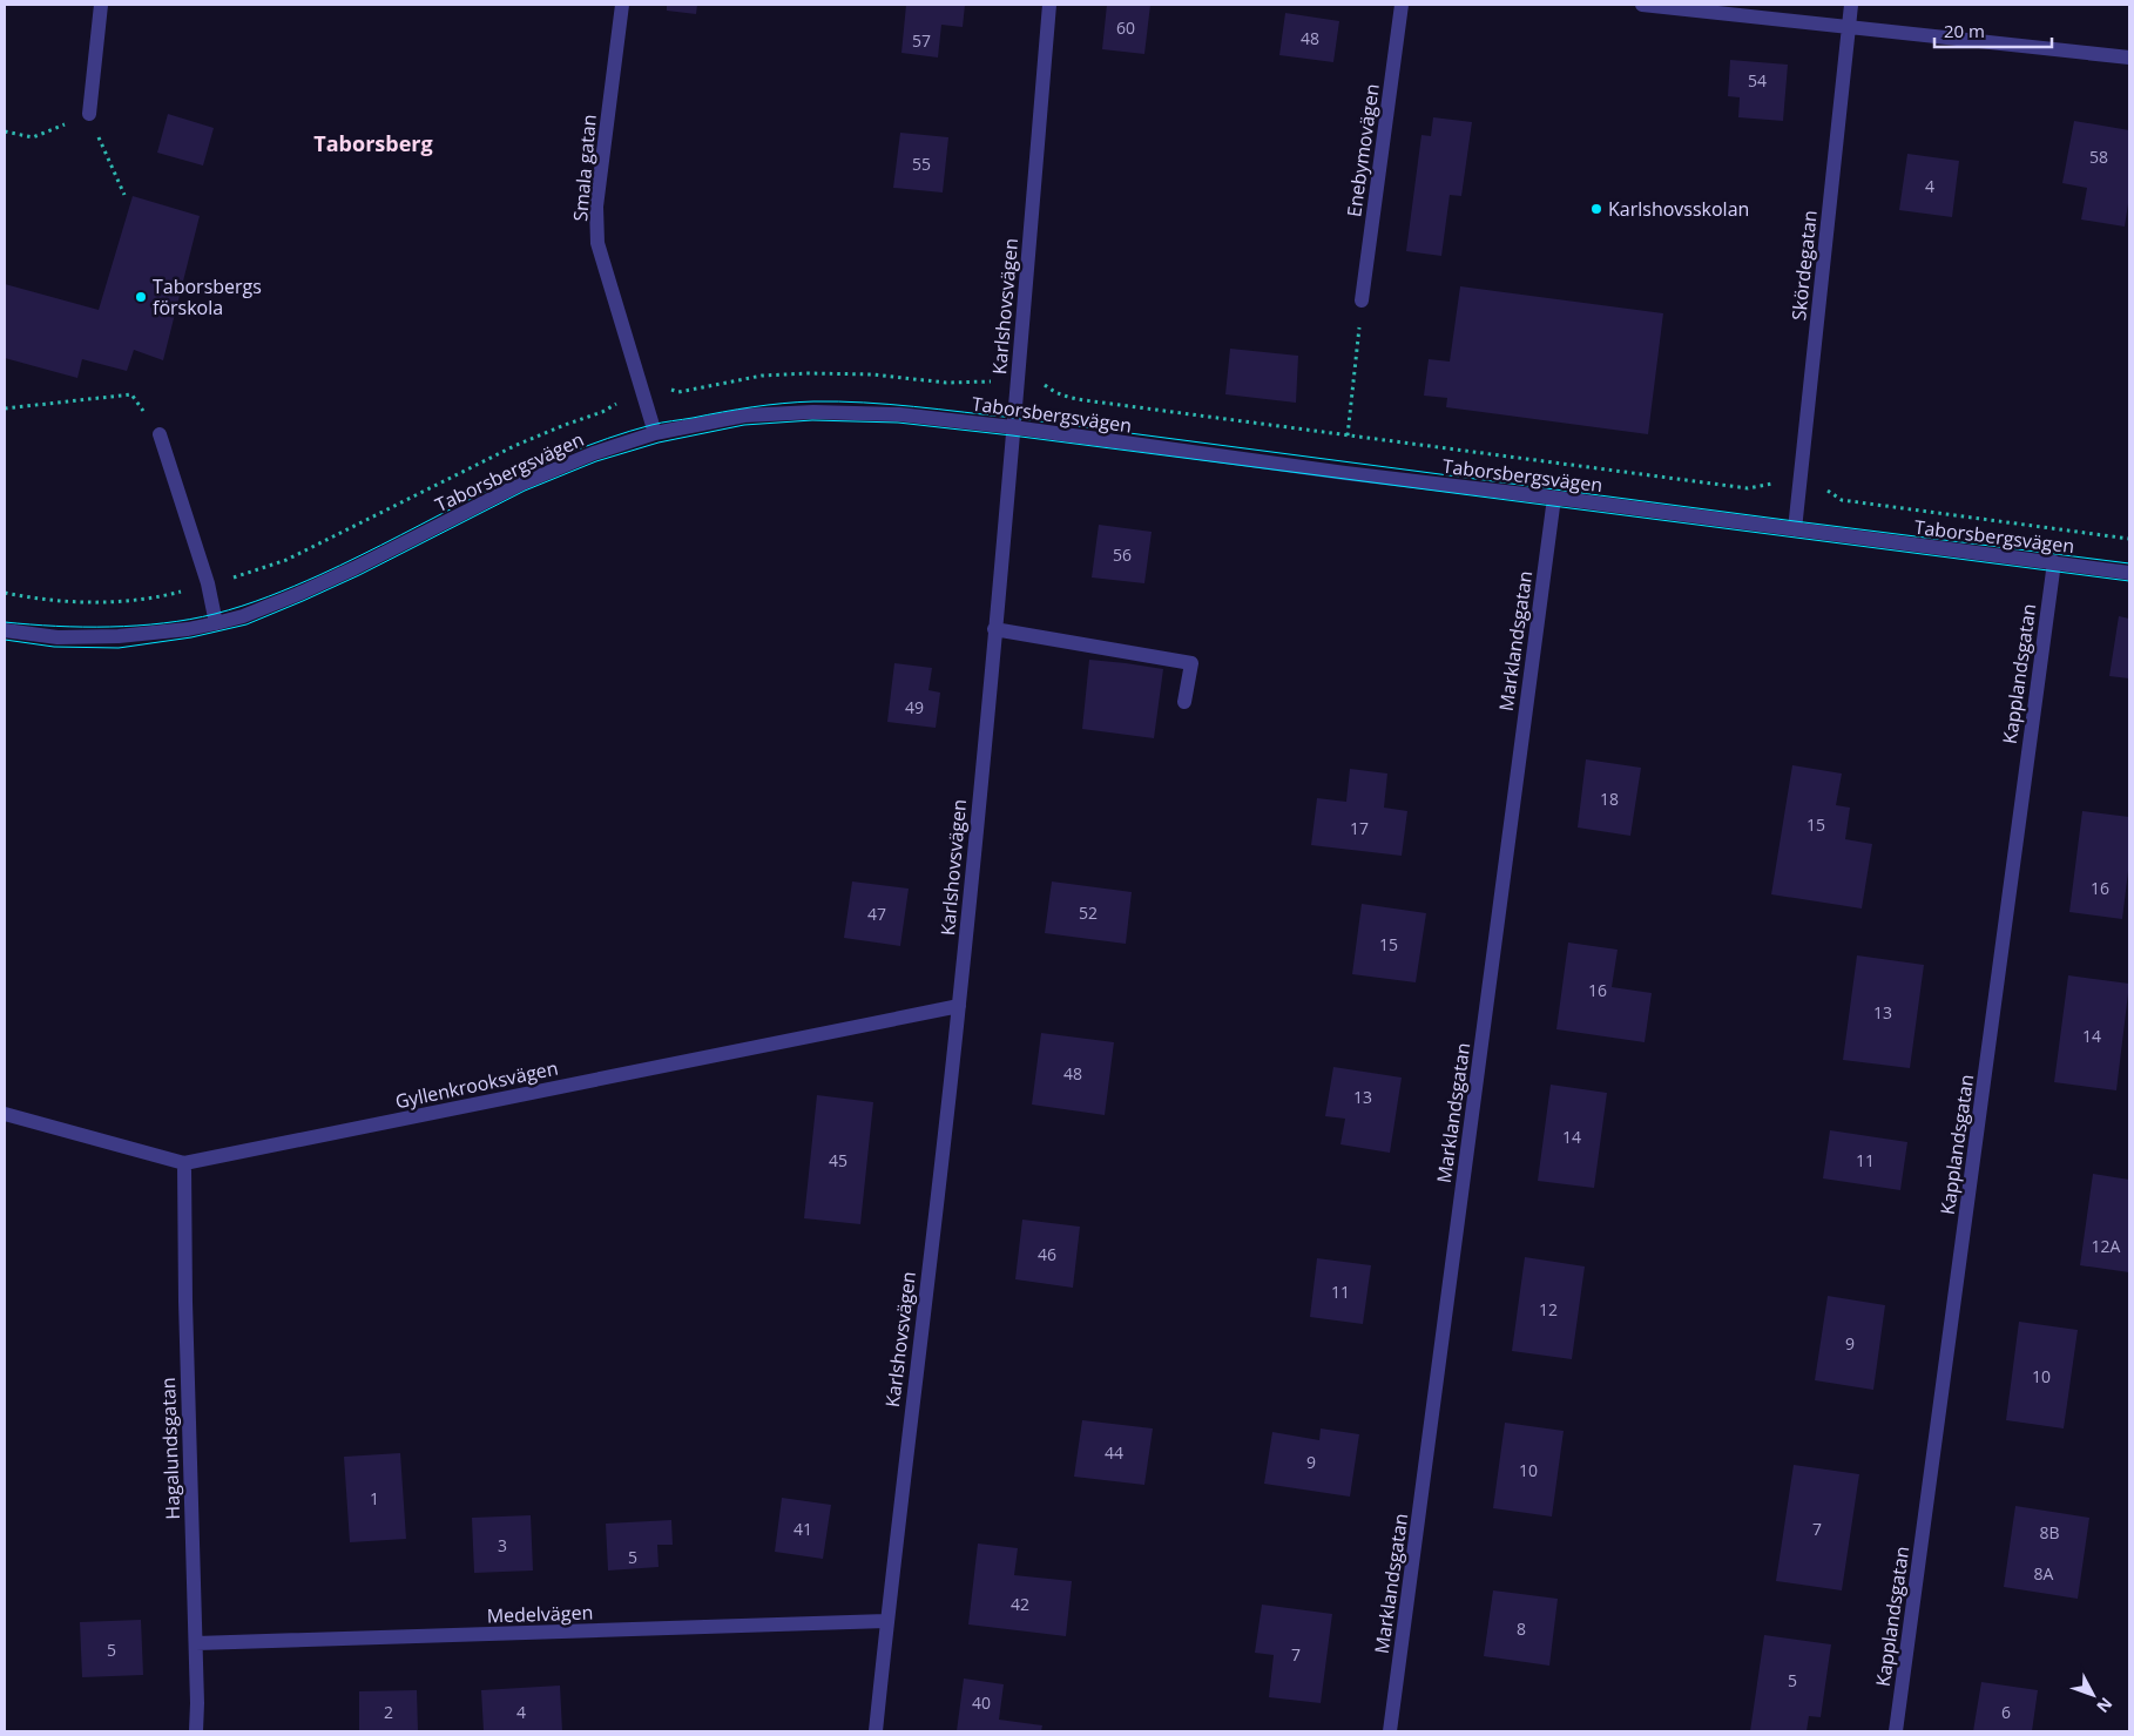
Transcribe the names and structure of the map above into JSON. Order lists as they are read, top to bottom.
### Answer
{
  "streets": {
    "street": [
      "Enebymovägen",
      "Smala gatan",
      "Skördegatan",
      "Karlshovsvägen",
      "Taborsbergsvägen",
      "Marklandsgatan",
      "Kapplandsgatan",
      "Gyllenkrooksvägen",
      "Hagalundsgatan",
      "Medelvägen"
    ]
  },
  "crossings": [
    ["Smala gatan", "Taborsbergsvägen"],
    ["Skördegatan", "Taborsbergsvägen"],
    ["Karlshovsvägen", "Taborsbergsvägen"],
    ["Karlshovsvägen", "Gyllenkrooksvägen"],
    ["Karlshovsvägen", "Medelvägen"],
    ["Taborsbergsvägen", "Marklandsgatan"],
    ["Taborsbergsvägen", "Kapplandsgatan"],
    ["Gyllenkrooksvägen", "Hagalundsgatan"],
    ["Hagalundsgatan", "Medelvägen"]
  ],
  "districts": ["Taborsberg"],
  "places": ["Karlshovsskolan", "Taborsbergs förskola"],
  "house_numbers": [
    "60",
    "48",
    "57",
    "54",
    "58",
    "55",
    "4",
    "56",
    "49",
    "18",
    "15",
    "17",
    "16",
    "52",
    "47",
    "15",
    "16",
    "13",
    "14",
    "48",
    "13",
    "14",
    "45",
    "11",
    "12A",
    "46",
    "11",
    "12",
    "9",
    "10",
    "44",
    "9",
    "10",
    "1",
    "41",
    "7",
    "8B",
    "3",
    "5",
    "8A",
    "42",
    "8",
    "5",
    "7",
    "5",
    "40",
    "2",
    "4",
    "6"
  ],
  "scale_bar": "20 m",
  "north": "bottom right"
}
